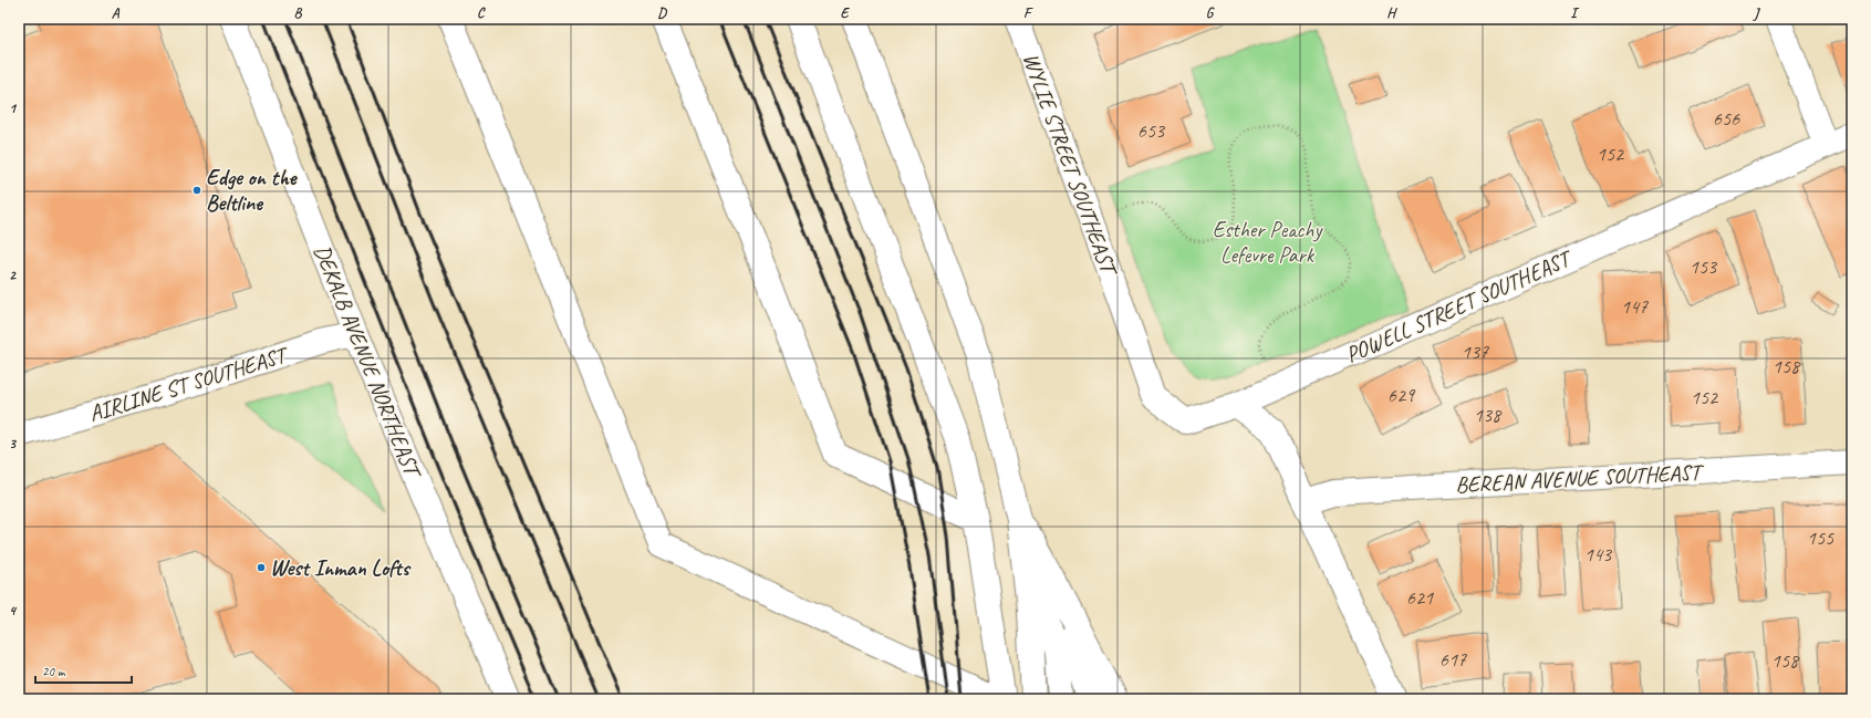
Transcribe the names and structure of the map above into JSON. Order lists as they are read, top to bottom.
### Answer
{
  "streets": {
    "street": [
      "WYLIE STREET SOUTHEAST",
      "POWELL STREET SOUTHEAST",
      "DEKALB AVENUE NORTHEAST",
      "AIRLINE ST SOUTHEAST",
      "BEREAN AVENUE SOUTHEAST"
    ]
  },
  "crossings": [
    ["WYLIE STREET SOUTHEAST", "POWELL STREET SOUTHEAST"],
    ["DEKALB AVENUE NORTHEAST", "AIRLINE ST SOUTHEAST"]
  ],
  "parks": ["Esther Peachy Lefevre Park"],
  "places": ["Edge on the Beltline", "West Inman Lofts"],
  "house_numbers": [
    "656",
    "653",
    "152",
    "153",
    "147",
    "137",
    "158",
    "629",
    "152",
    "138",
    "155",
    "143",
    "621",
    "617",
    "158"
  ],
  "scale_bar": "20 m",
  "grid": {
    "columns": [
      "A",
      "B",
      "C",
      "D",
      "E",
      "F",
      "G",
      "H",
      "I",
      "J"
    ],
    "rows": [
      "1",
      "2",
      "3",
      "4"
    ]
  }
}
